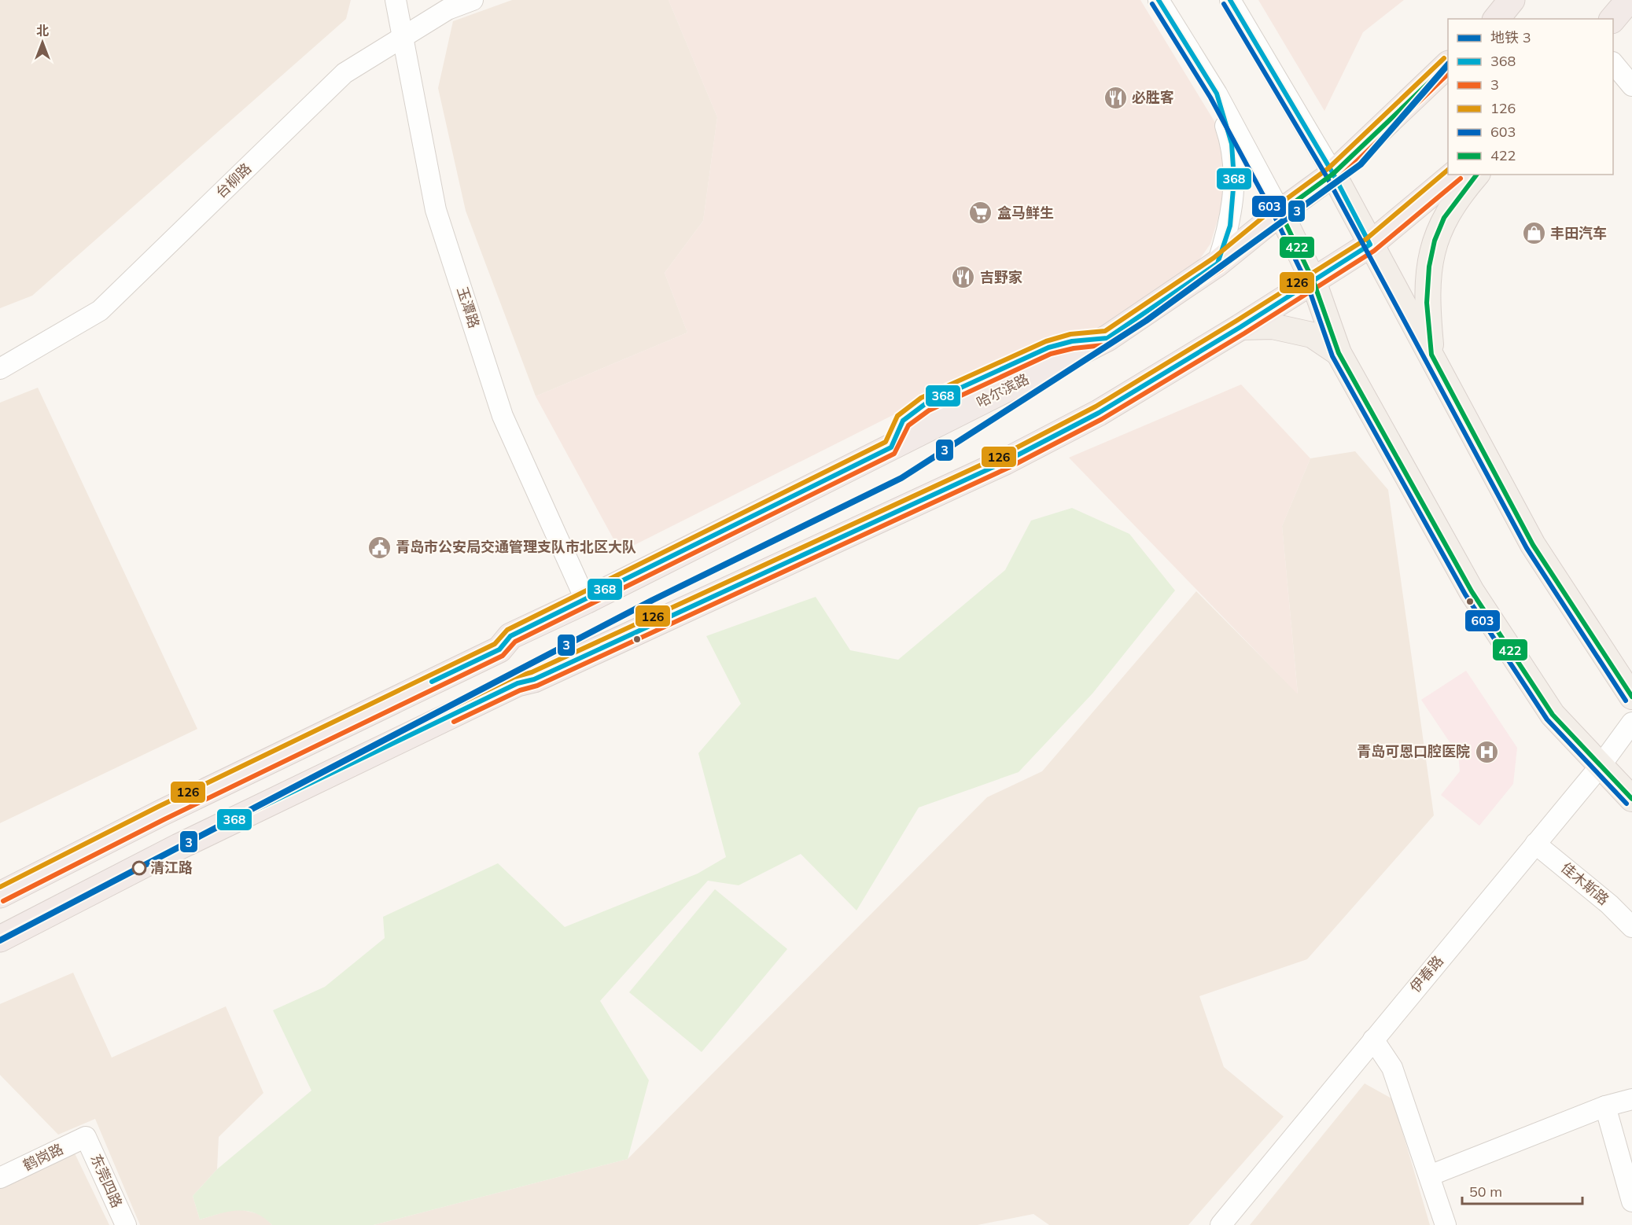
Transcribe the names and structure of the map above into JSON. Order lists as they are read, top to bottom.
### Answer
{
  "streets": {
    "highway": ["哈尔滨路"],
    "street": [
      "台柳路",
      "玉潭路",
      "佳木斯路",
      "伊春路",
      "鹤岗路",
      "东莞四路"
    ]
  },
  "crossings": [
    ["台柳路", "玉潭路"],
    ["玉潭路", "哈尔滨路"],
    ["佳木斯路", "伊春路"],
    ["鹤岗路", "东莞四路"]
  ],
  "places": {
    "restaurant": ["必胜客", "吉野家"],
    "supermarket": ["盒马鲜生"],
    "shop": ["丰田汽车"],
    "public building": ["青岛市公安局交通管理支队市北区大队"],
    "hospital": ["青岛可恩口腔医院"],
    "other": ["清江路"]
  },
  "lines": [
    "transit line 368",
    "transit line 603",
    "transit line 126",
    "transit line 422",
    "metro line 3",
    "transit line 3"
  ],
  "legend": [
    "地铁 3",
    "368",
    "3",
    "126",
    "603",
    "422"
  ],
  "scale_bar": "50 m",
  "north": "top"
}
